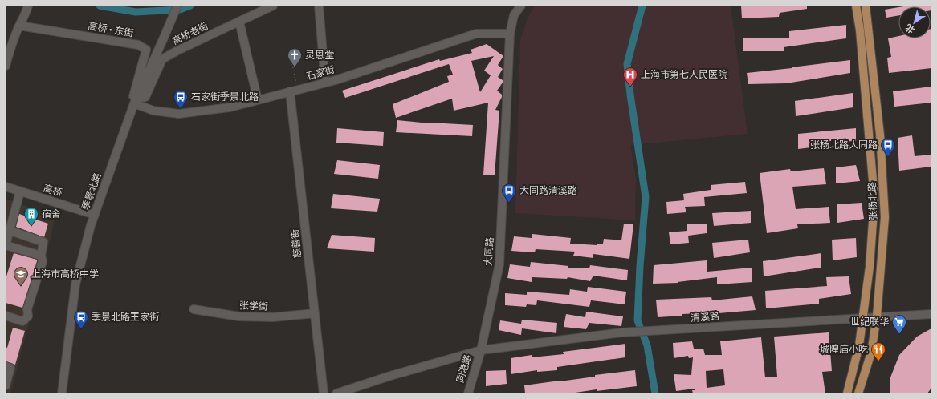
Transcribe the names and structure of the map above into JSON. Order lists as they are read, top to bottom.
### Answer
{
  "streets": {
    "main road": ["张杨北路"],
    "street": [
      "高桥 • 东街",
      "高桥老街",
      "石家街",
      "高桥",
      "季景北路",
      "慈善街",
      "大同路",
      "张学街",
      "清溪路",
      "同港路"
    ]
  },
  "crossings": [
    ["高桥 • 东街", "高桥老街"],
    ["高桥 • 东街", "石家街"],
    ["高桥 • 东街", "季景北路"],
    ["高桥老街", "石家街"],
    ["高桥老街", "季景北路"],
    ["石家街", "季景北路"],
    ["石家街", "慈善街"],
    ["石家街", "大同路"],
    ["高桥", "季景北路"],
    ["张杨北路", "清溪路"],
    ["慈善街", "张学街"],
    ["大同路", "清溪路"],
    ["大同路", "同港路"],
    ["清溪路", "同港路"]
  ],
  "places": {
    "church": ["灵恩堂"],
    "hospital": ["上海市第七人民医院"],
    "bus stop": [
      "石家街季景北路",
      "张杨北路大同路",
      "大同路清溪路",
      "季景北路王家街"
    ],
    "building": ["宿舍"],
    "school or university": ["上海市高桥中学"],
    "supermarket": ["世纪联华"],
    "restaurant": ["城隍庙小吃"]
  },
  "north": "bottom left"
}
